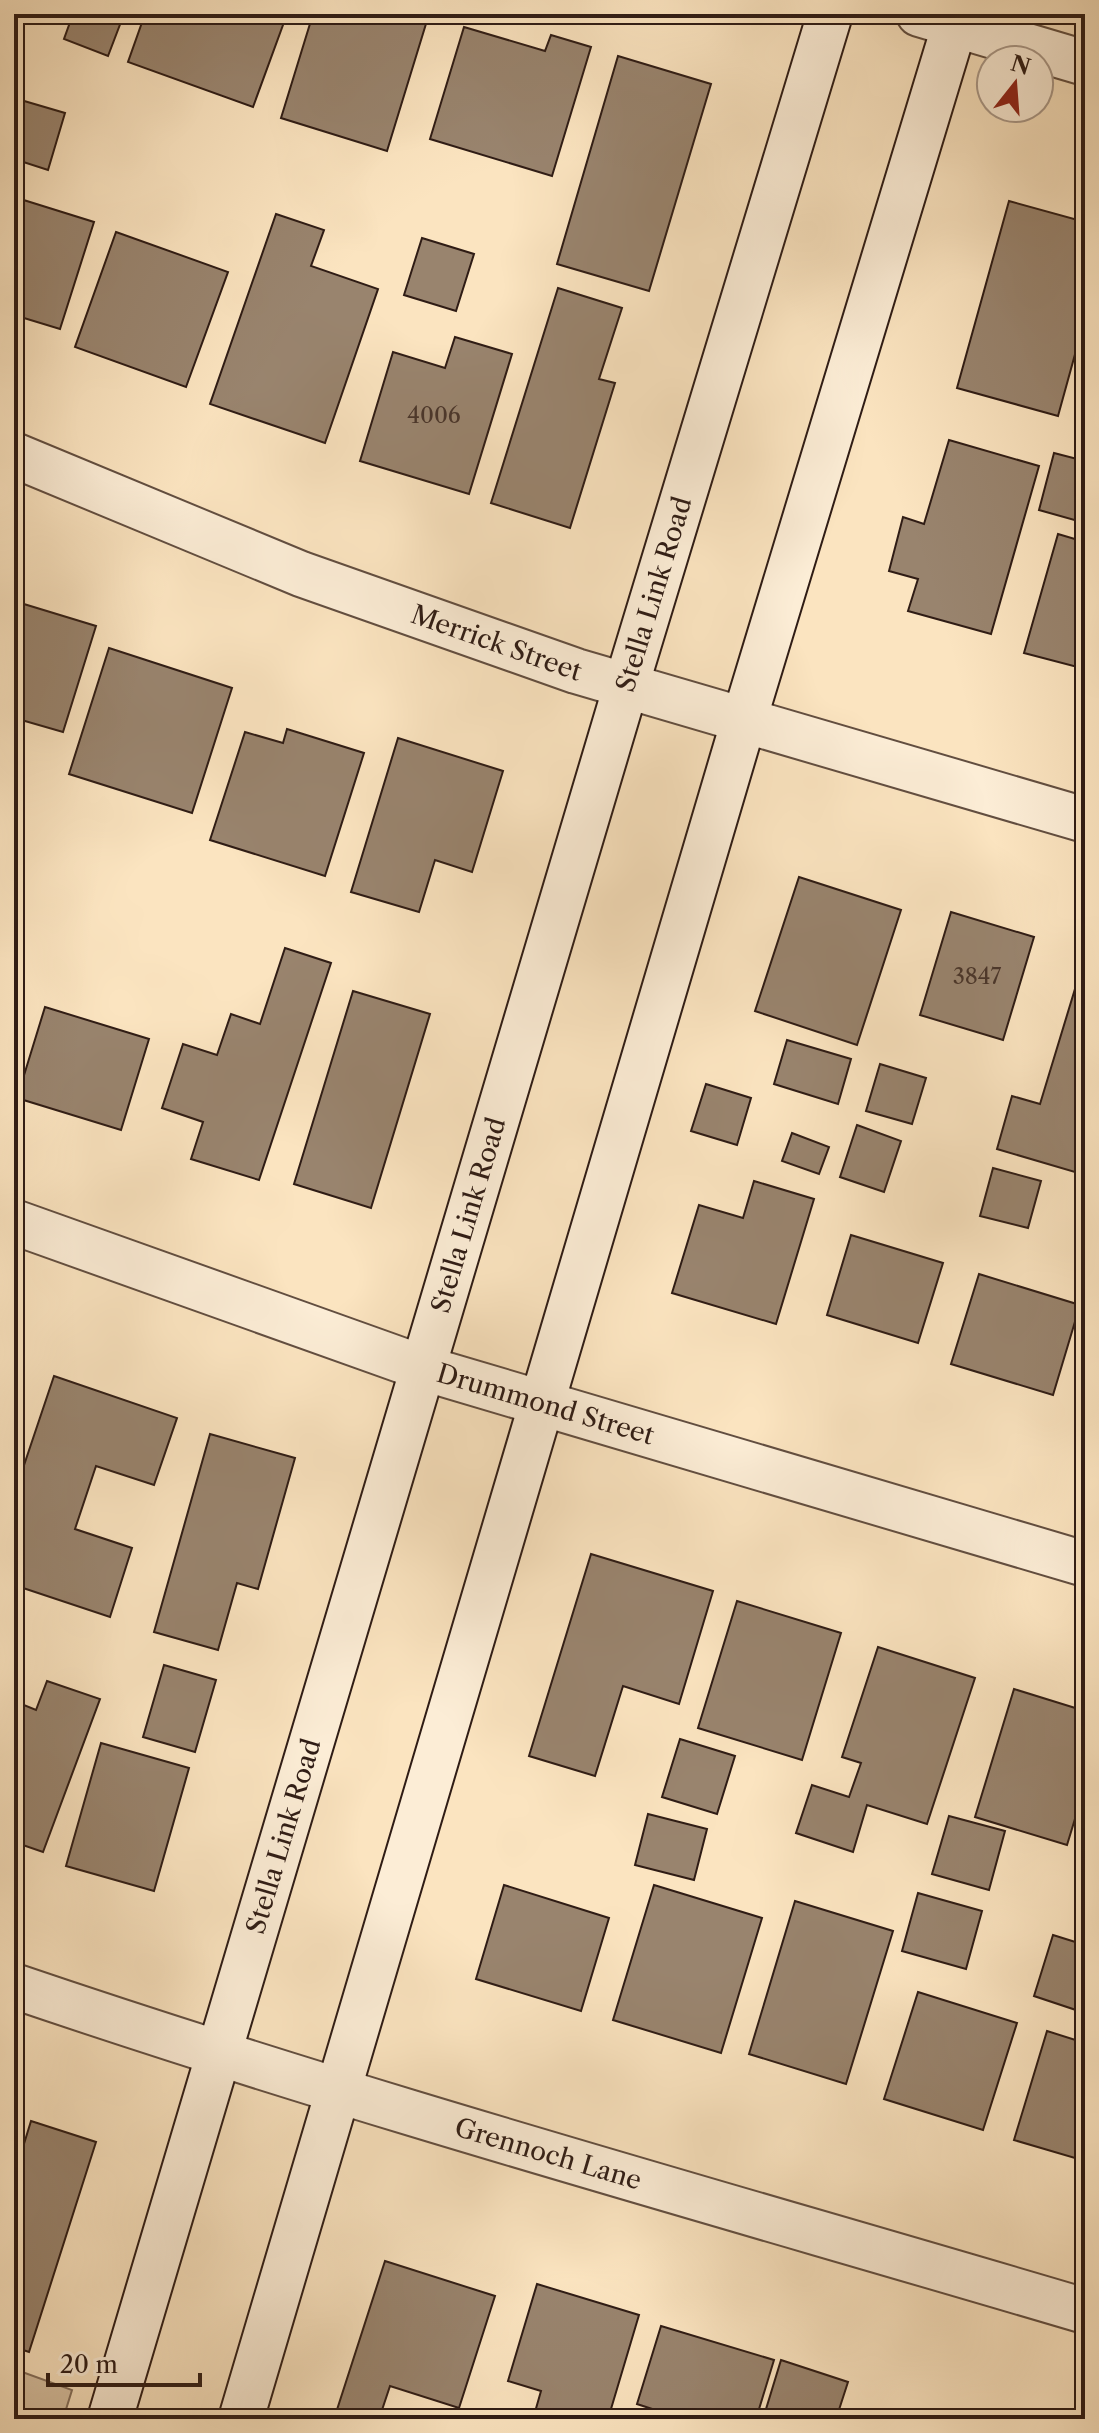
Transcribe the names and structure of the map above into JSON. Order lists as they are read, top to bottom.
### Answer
{
  "streets": {
    "main road": [
      "Stella Link Road",
      "Merrick Street",
      "Drummond Street",
      "Grennoch Lane"
    ]
  },
  "crossings": [
    ["Stella Link Road", "Merrick Street"],
    ["Stella Link Road", "Drummond Street"],
    ["Stella Link Road", "Grennoch Lane"]
  ],
  "house_numbers": ["4006", "3847"],
  "scale_bar": "20 m",
  "north": "top"
}
